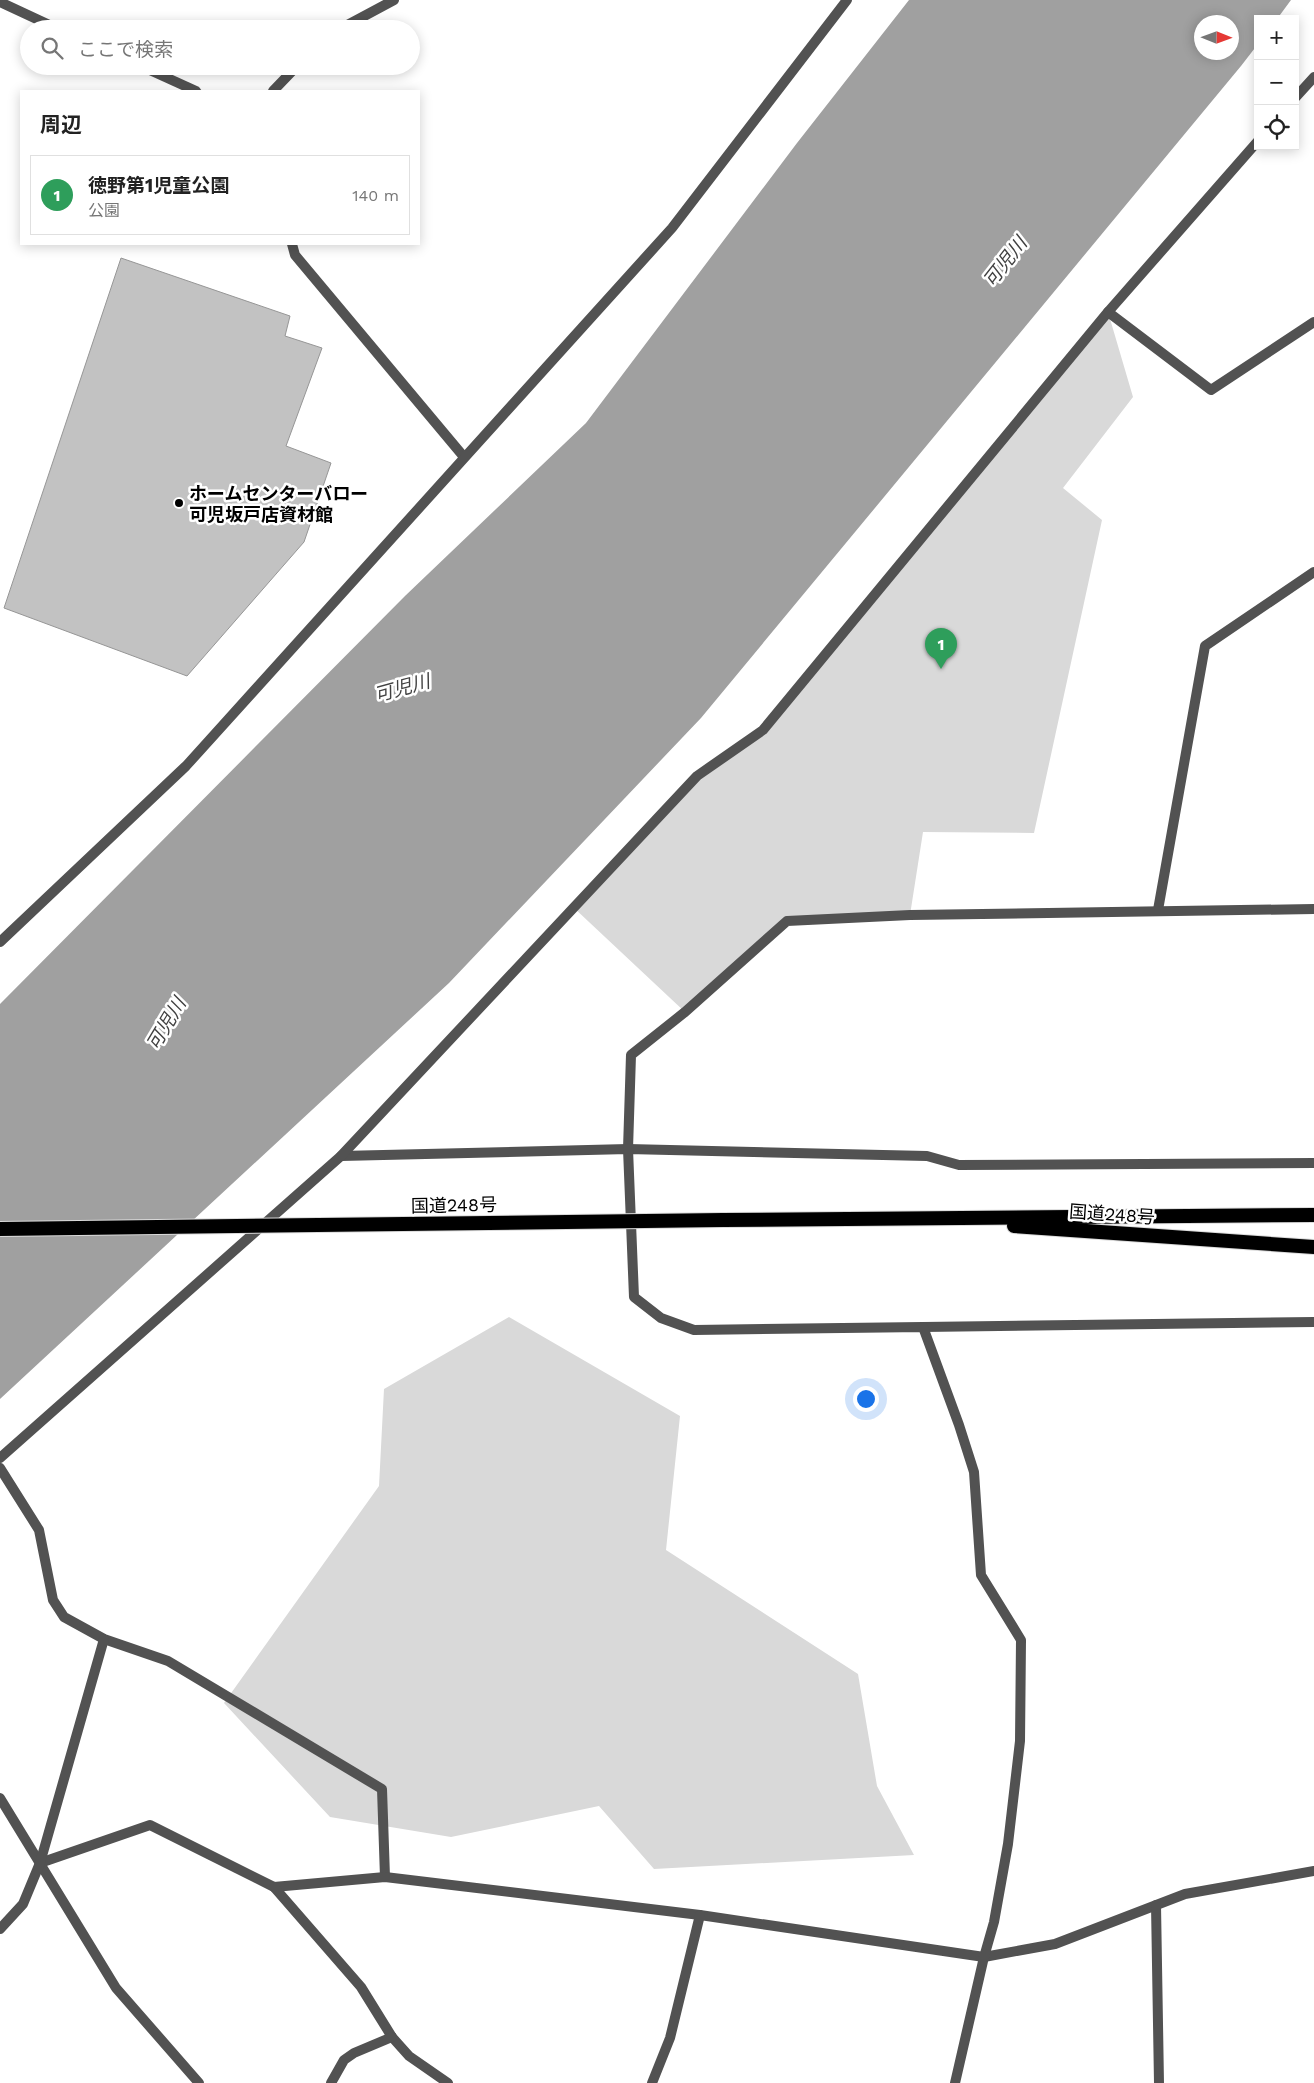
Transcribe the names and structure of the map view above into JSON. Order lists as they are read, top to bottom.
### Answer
{
  "streets": {
    "highway": ["国道248号"]
  },
  "water": ["可児川"],
  "places": ["ホームセンターバロー 可児坂戸店資材館"],
  "north": "right",
  "page": {
    "map_buttons": ["+", "−"],
    "search": "ここで検索",
    "heading": "周辺",
    "list": [
      {
        "mark": "1",
        "name": "徳野第1児童公園",
        "note": "公園",
        "value": "140 m"
      }
    ],
    "pins": "1"
  }
}
